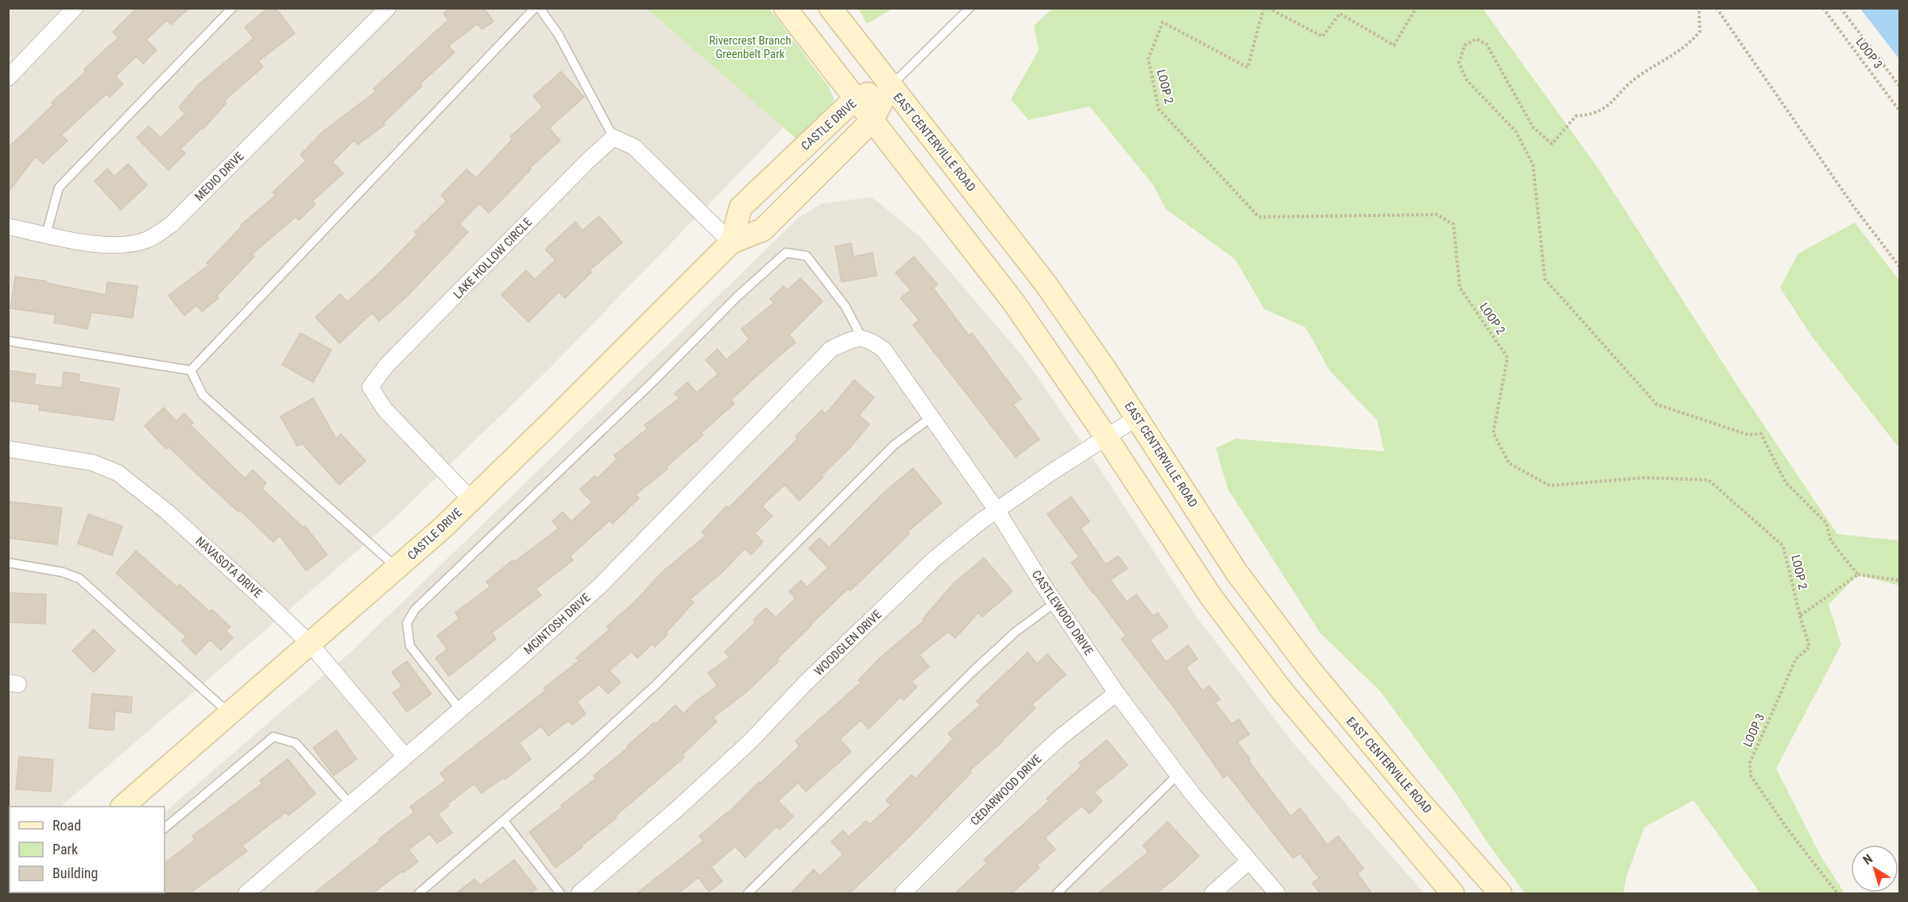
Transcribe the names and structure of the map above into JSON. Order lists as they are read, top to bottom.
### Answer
{
  "streets": {
    "main road": ["CASTLE DRIVE", "EAST CENTERVILLE ROAD"],
    "street": [
      "MEDIO DRIVE",
      "LAKE HOLLOW CIRCLE",
      "NAVASOTA DRIVE",
      "CASTLEWOOD DRIVE",
      "MCINTOSH DRIVE",
      "WOODGLEN DRIVE",
      "CEDARWOOD DRIVE"
    ],
    "path": ["LOOP 3", "LOOP 2"]
  },
  "crossings": [
    ["LOOP 3", "LOOP 2"],
    ["CASTLE DRIVE", "EAST CENTERVILLE ROAD"],
    ["CASTLE DRIVE", "LAKE HOLLOW CIRCLE"],
    ["CASTLE DRIVE", "NAVASOTA DRIVE"],
    ["EAST CENTERVILLE ROAD", "WOODGLEN DRIVE"],
    ["NAVASOTA DRIVE", "MCINTOSH DRIVE"],
    ["CASTLEWOOD DRIVE", "MCINTOSH DRIVE"],
    ["CASTLEWOOD DRIVE", "WOODGLEN DRIVE"],
    ["CASTLEWOOD DRIVE", "CEDARWOOD DRIVE"]
  ],
  "parks": ["Rivercrest Branch Greenbelt Park"],
  "legend": ["Road", "Park", "Building"],
  "north": "top left"
}
